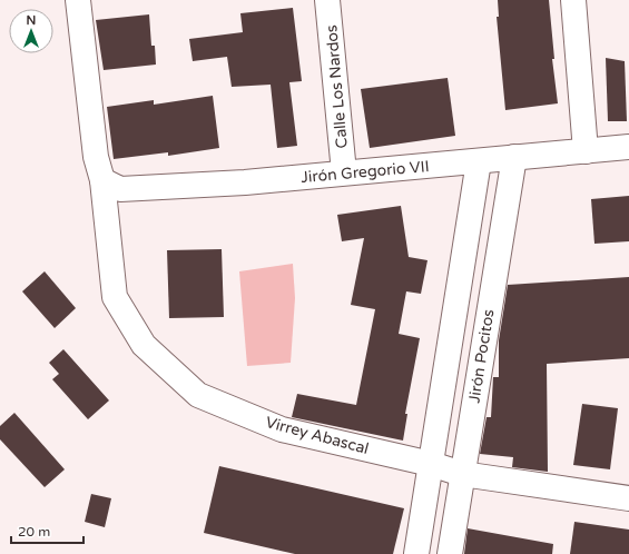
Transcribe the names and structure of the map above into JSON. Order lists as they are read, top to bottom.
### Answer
{
  "streets": {
    "street": [
      "Calle Los Nardos",
      "Jirón Gregorio VII",
      "Jirón Pocitos",
      "Virrey Abascal"
    ]
  },
  "crossings": [
    ["Calle Los Nardos", "Jirón Gregorio VII"],
    ["Jirón Gregorio VII", "Jirón Pocitos"],
    ["Jirón Gregorio VII", "Virrey Abascal"],
    ["Jirón Pocitos", "Virrey Abascal"]
  ],
  "scale_bar": "20 m",
  "north": "top"
}
